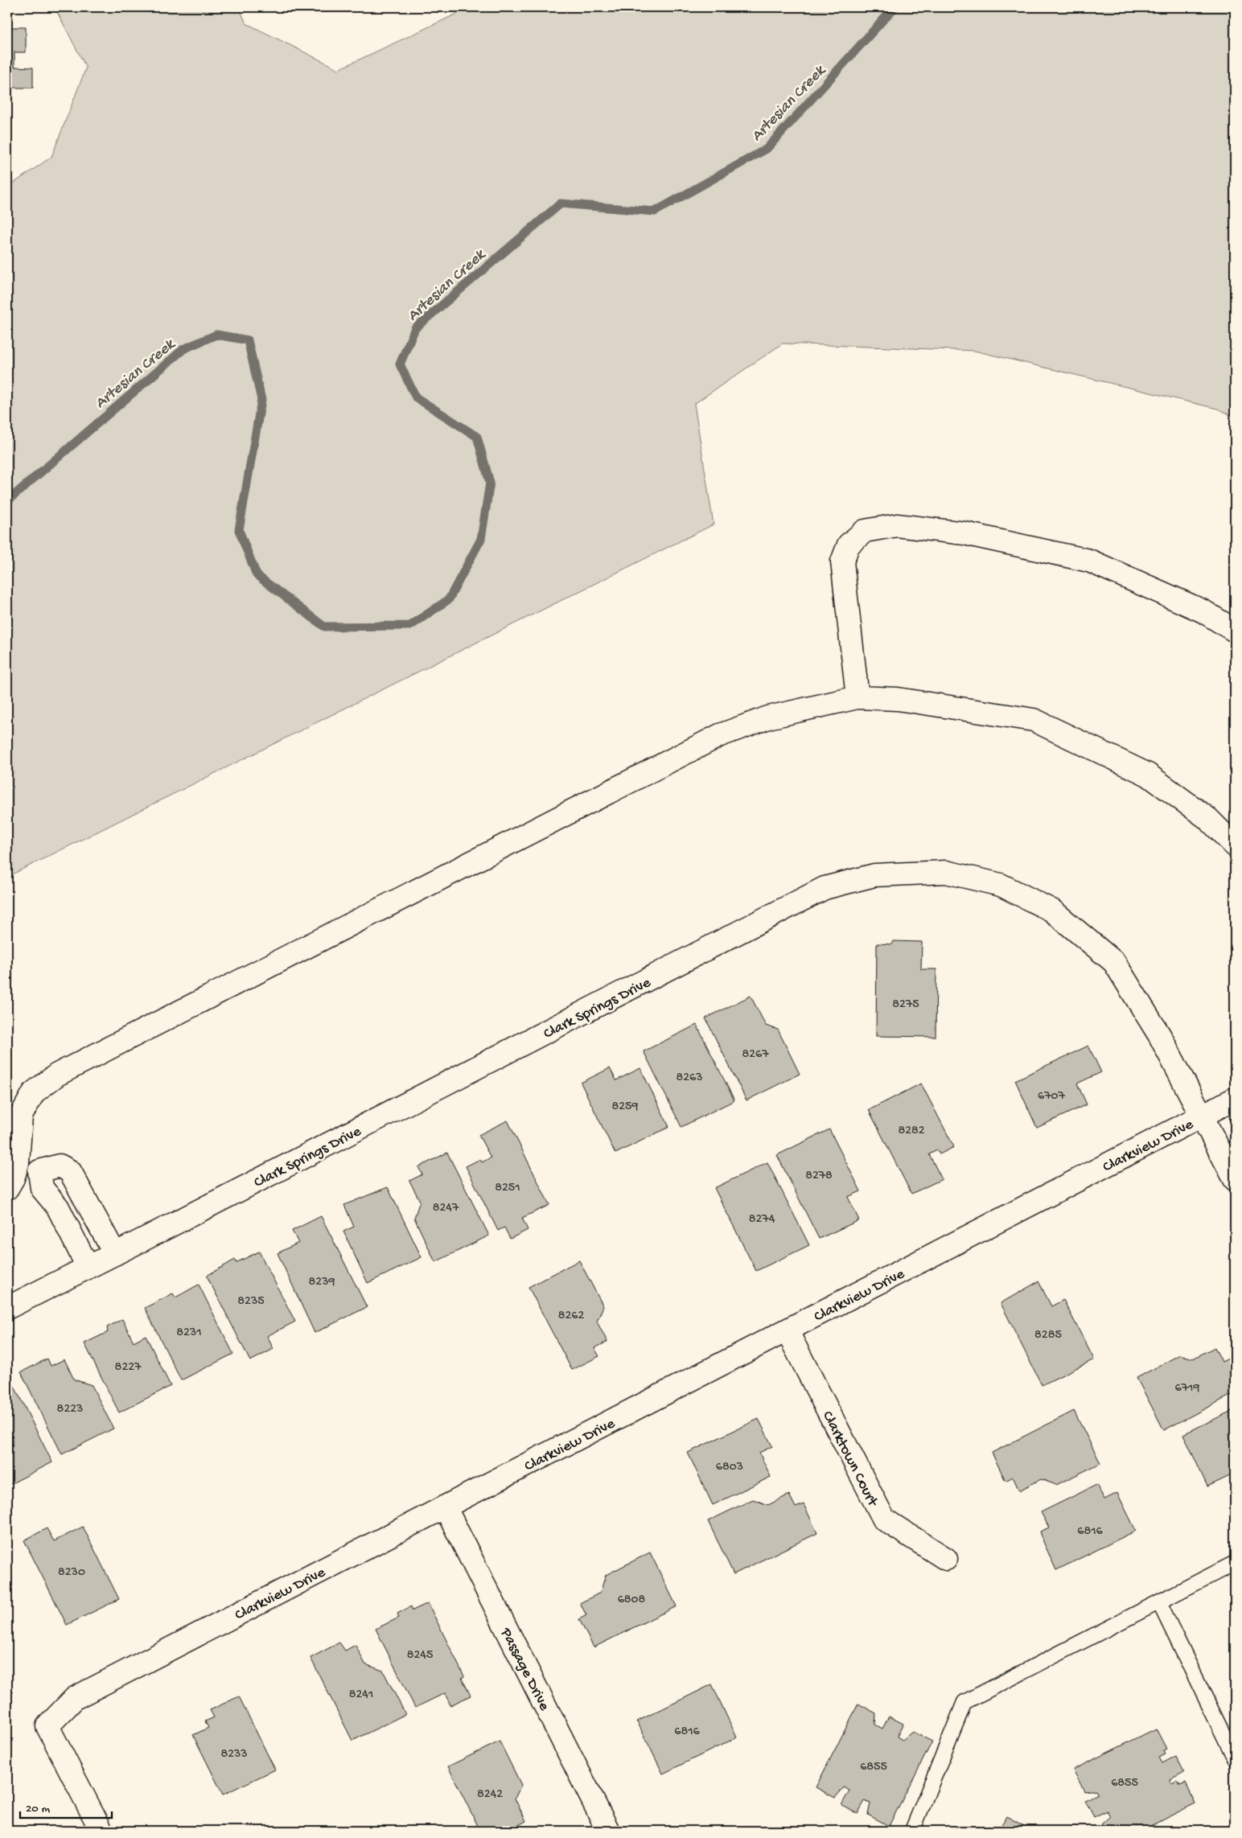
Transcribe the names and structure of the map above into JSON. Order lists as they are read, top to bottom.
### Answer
{
  "streets": {
    "street": [
      "Clark Springs Drive",
      "Clarkview Drive",
      "Clarktown Court",
      "Passage Drive"
    ]
  },
  "crossings": [
    ["Clark Springs Drive", "Clarkview Drive"],
    ["Clarkview Drive", "Clarktown Court"],
    ["Clarkview Drive", "Passage Drive"]
  ],
  "water": ["Artesian Creek"],
  "house_numbers": [
    "8275",
    "8267",
    "8263",
    "6707",
    "8259",
    "8282",
    "8278",
    "8251",
    "8247",
    "8274",
    "8239",
    "8235",
    "8262",
    "8231",
    "8285",
    "8227",
    "6719",
    "8223",
    "6803",
    "6816",
    "8230",
    "6808",
    "8245",
    "8241",
    "6816",
    "8233",
    "6855",
    "6855",
    "8242"
  ],
  "scale_bar": "20 m"
}
